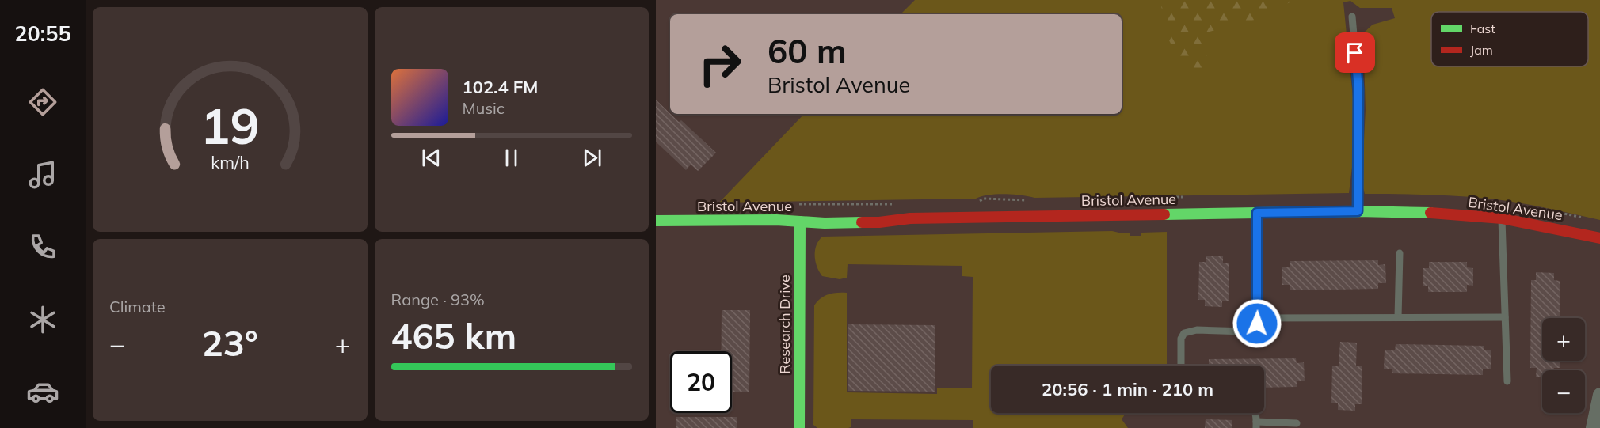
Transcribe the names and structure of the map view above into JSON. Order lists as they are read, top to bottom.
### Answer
{
  "streets": {
    "street": ["Bristol Avenue", "Research Drive"]
  },
  "crossings": [
    ["Bristol Avenue", "Research Drive"]
  ],
  "legend": ["Fast", "Jam"],
  "page": {
    "tabs": "20:55",
    "turn": ["60 m", "Bristol Avenue"],
    "song": ["102.4 FM", "Music"],
    "tile": [
      "Climate",
      ["Range · 93%", "465 km"]
    ],
    "map_buttons": ["+", "−"],
    "heat": ["−", "23°", "+"],
    "limit": "20",
    "trip": "20:56 · 1 min · 210 m",
    "gauge": ["19", "km/h"]
  }
}
